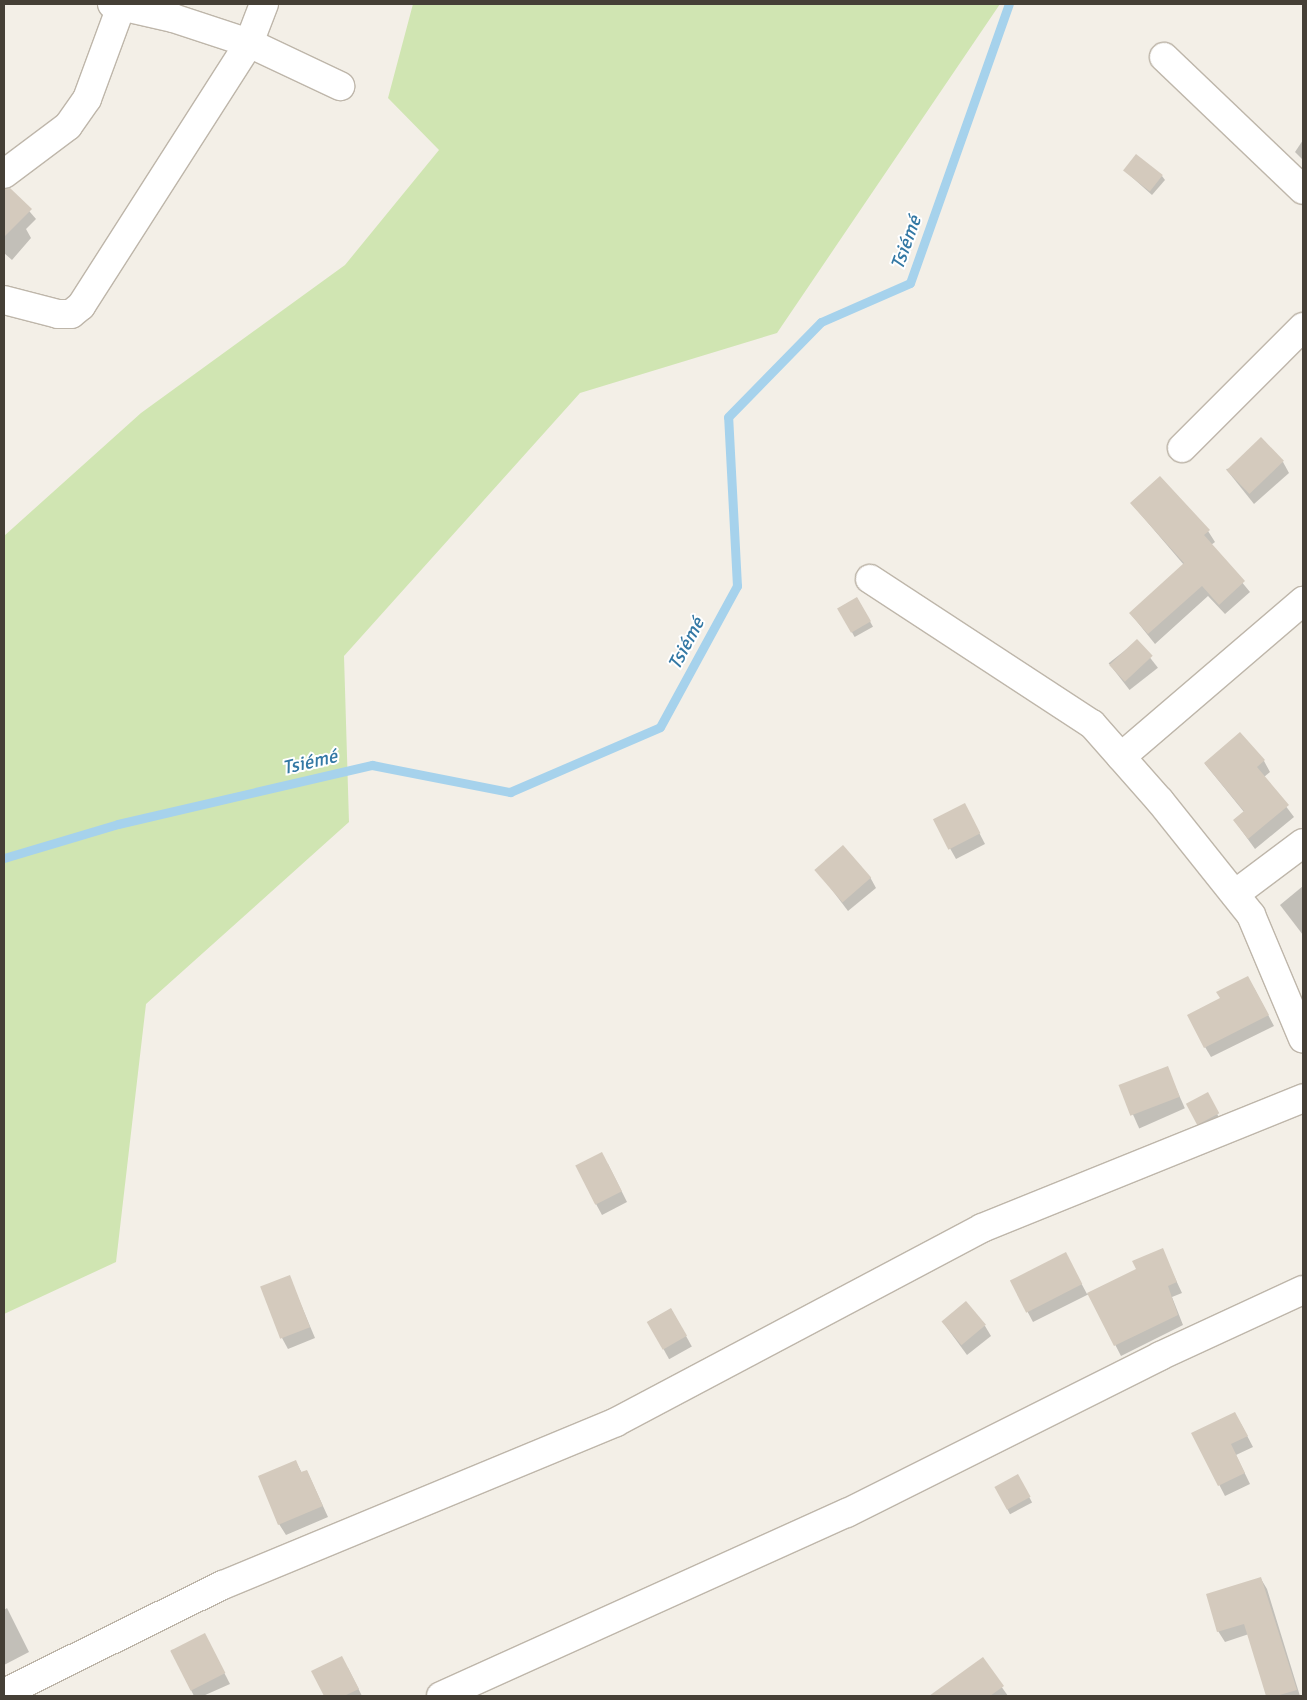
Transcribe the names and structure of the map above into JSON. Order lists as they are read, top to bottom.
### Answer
{
  "water": ["Tsiémé"]
}
